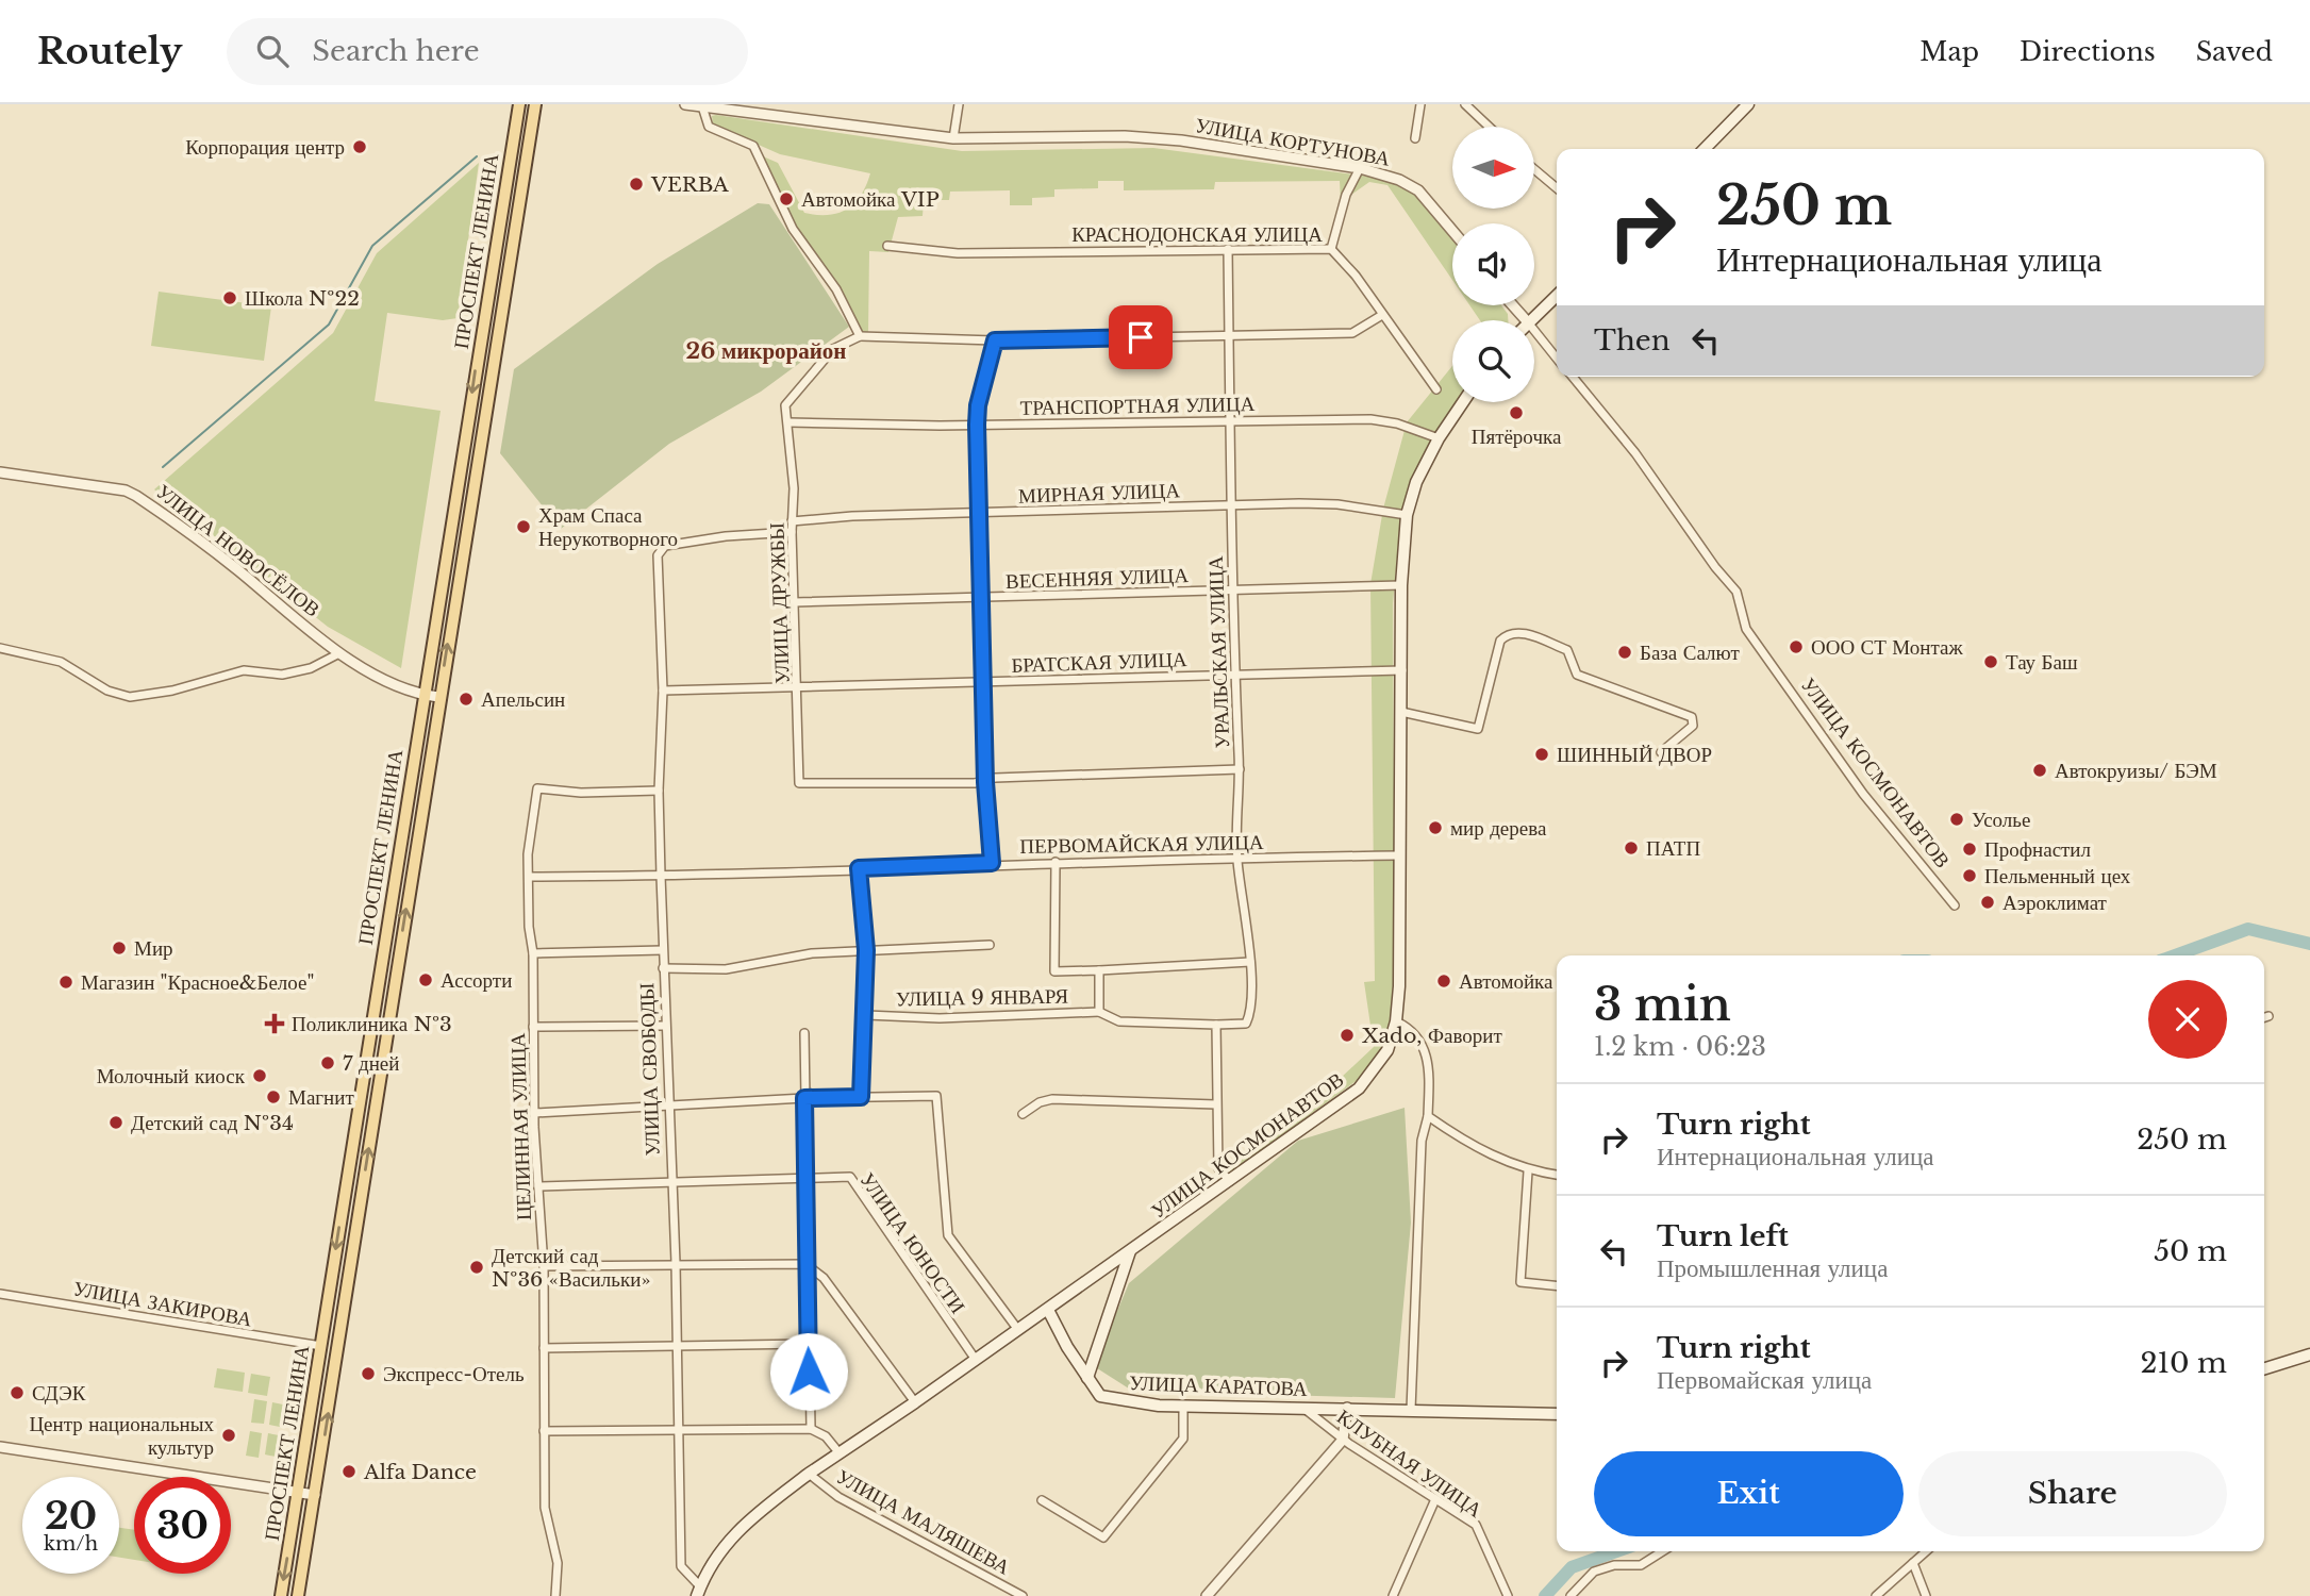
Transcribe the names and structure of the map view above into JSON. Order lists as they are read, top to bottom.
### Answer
{
  "streets": {
    "main road": ["ПРОСПЕКТ ЛЕНИНА", "УЛИЦА КОСМОНАВТОВ", "УЛИЦА КАРАТОВА"],
    "street": [
      "УЛИЦА КОРТУНОВА",
      "КРАСНОДОНСКАЯ УЛИЦА",
      "ТРАНСПОРТНАЯ УЛИЦА",
      "МИРНАЯ УЛИЦА",
      "УЛИЦА НОВОСЁЛОВ",
      "ВЕСЕННЯЯ УЛИЦА",
      "УЛИЦА ДРУЖБЫ",
      "УРАЛЬСКАЯ УЛИЦА",
      "БРАТСКАЯ УЛИЦА",
      "ПЕРВОМАЙСКАЯ УЛИЦА",
      "УЛИЦА 9 ЯНВАРЯ",
      "УЛИЦА СВОБОДЫ",
      "ЦЕЛИННАЯ УЛИЦА",
      "УЛИЦА ЮНОСТИ",
      "УЛИЦА ЗАКИРОВА",
      "КЛУБНАЯ УЛИЦА",
      "УЛИЦА МАЛЯШЕВА"
    ]
  },
  "crossings": [
    ["КРАСНОДОНСКАЯ УЛИЦА", "УРАЛЬСКАЯ УЛИЦА"],
    ["ПРОСПЕКТ ЛЕНИНА", "УЛИЦА НОВОСЁЛОВ"],
    ["ПРОСПЕКТ ЛЕНИНА", "УЛИЦА ЗАКИРОВА"],
    ["ТРАНСПОРТНАЯ УЛИЦА", "УЛИЦА ДРУЖБЫ"],
    ["ТРАНСПОРТНАЯ УЛИЦА", "УРАЛЬСКАЯ УЛИЦА"],
    ["ТРАНСПОРТНАЯ УЛИЦА", "УЛИЦА КОСМОНАВТОВ"],
    ["МИРНАЯ УЛИЦА", "УЛИЦА ДРУЖБЫ"],
    ["МИРНАЯ УЛИЦА", "УРАЛЬСКАЯ УЛИЦА"],
    ["МИРНАЯ УЛИЦА", "УЛИЦА КОСМОНАВТОВ"],
    ["ВЕСЕННЯЯ УЛИЦА", "УЛИЦА ДРУЖБЫ"],
    ["ВЕСЕННЯЯ УЛИЦА", "УРАЛЬСКАЯ УЛИЦА"],
    ["ВЕСЕННЯЯ УЛИЦА", "УЛИЦА КОСМОНАВТОВ"],
    ["УЛИЦА ДРУЖБЫ", "БРАТСКАЯ УЛИЦА"],
    ["УЛИЦА ДРУЖБЫ", "УЛИЦА СВОБОДЫ"],
    ["УРАЛЬСКАЯ УЛИЦА", "БРАТСКАЯ УЛИЦА"],
    ["УРАЛЬСКАЯ УЛИЦА", "ПЕРВОМАЙСКАЯ УЛИЦА"],
    ["УРАЛЬСКАЯ УЛИЦА", "УЛИЦА 9 ЯНВАРЯ"],
    ["БРАТСКАЯ УЛИЦА", "УЛИЦА КОСМОНАВТОВ"],
    ["БРАТСКАЯ УЛИЦА", "УЛИЦА СВОБОДЫ"],
    ["УЛИЦА КОСМОНАВТОВ", "ПЕРВОМАЙСКАЯ УЛИЦА"],
    ["УЛИЦА КОСМОНАВТОВ", "УЛИЦА СВОБОДЫ"],
    ["УЛИЦА КОСМОНАВТОВ", "УЛИЦА ЮНОСТИ"],
    ["УЛИЦА КОСМОНАВТОВ", "УЛИЦА КАРАТОВА"],
    ["УЛИЦА КОСМОНАВТОВ", "УЛИЦА МАЛЯШЕВА"],
    ["ПЕРВОМАЙСКАЯ УЛИЦА", "УЛИЦА 9 ЯНВАРЯ"],
    ["ПЕРВОМАЙСКАЯ УЛИЦА", "УЛИЦА СВОБОДЫ"],
    ["ПЕРВОМАЙСКАЯ УЛИЦА", "ЦЕЛИННАЯ УЛИЦА"],
    ["УЛИЦА СВОБОДЫ", "ЦЕЛИННАЯ УЛИЦА"],
    ["УЛИЦА СВОБОДЫ", "УЛИЦА ЮНОСТИ"],
    ["ЦЕЛИННАЯ УЛИЦА", "УЛИЦА ЮНОСТИ"],
    ["УЛИЦА КАРАТОВА", "КЛУБНАЯ УЛИЦА"]
  ],
  "districts": ["26 микрорайон"],
  "places": {
    "other": [
      "Корпорация центр",
      "VERBA",
      "Автомойка VIP",
      "Школа №22",
      "Пятёрочка",
      "Храм Спаса Нерукотворного",
      "ООО СТ Монтаж",
      "База Салют",
      "Тау Баш",
      "Апельсин",
      "ШИННЫЙ ДВОР",
      "Автокруизы/ БЭМ",
      "Усолье",
      "мир дерева",
      "ПАТП",
      "Профнастил",
      "Пельменный цех",
      "Аэроклимат",
      "Мир",
      "Ассорти",
      "Автомойка",
      "Магазин \"Красное&Белое\"",
      "Xado, Фаворит",
      "7 дней",
      "Молочный киоск",
      "Магнит",
      "Детский сад №34",
      "Детский сад №36 «Васильки»",
      "Экспресс-Отель",
      "СДЭК",
      "Центр национальных культур",
      "Alfa Dance"
    ],
    "health": ["Поликлиника №3"]
  },
  "north": "right",
  "page": {
    "header": "Routely",
    "search": "Search here",
    "nav": ["Map", "Directions", "Saved"],
    "turn": ["250 m", "Интернациональная улица"],
    "then": "Then",
    "heading": ["3 min", "1.2 km · 06:23"],
    "list": [
      {
        "name": "Turn right",
        "note": "Интернациональная улица",
        "value": "250 m"
      },
      {
        "name": "Turn left",
        "note": "Промышленная улица",
        "value": "50 m"
      },
      {
        "name": "Turn right",
        "note": "Первомайская улица",
        "value": "210 m"
      }
    ],
    "buttons": ["Exit", "Share"],
    "speed": "20 km/h",
    "limit": "30"
  }
}
